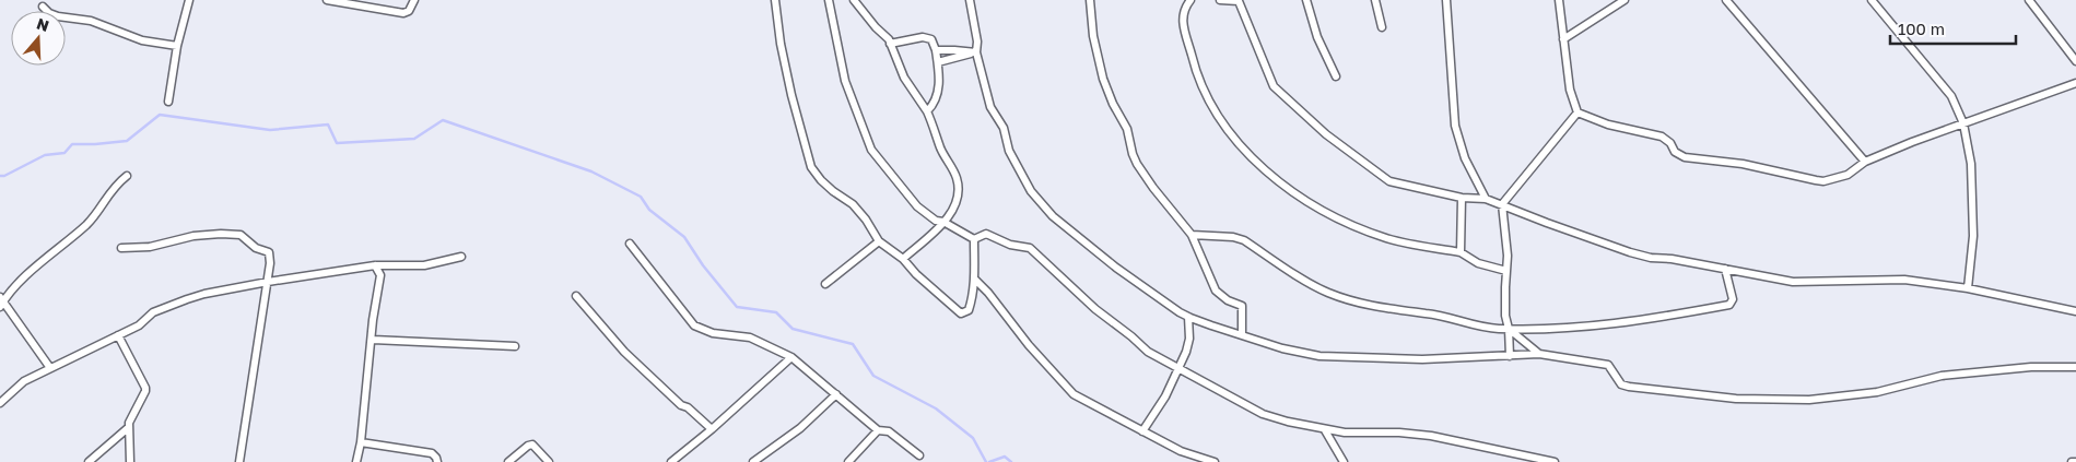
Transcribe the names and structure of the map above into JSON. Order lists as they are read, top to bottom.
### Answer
{
  "scale_bar": "100 m",
  "north": "top"
}
